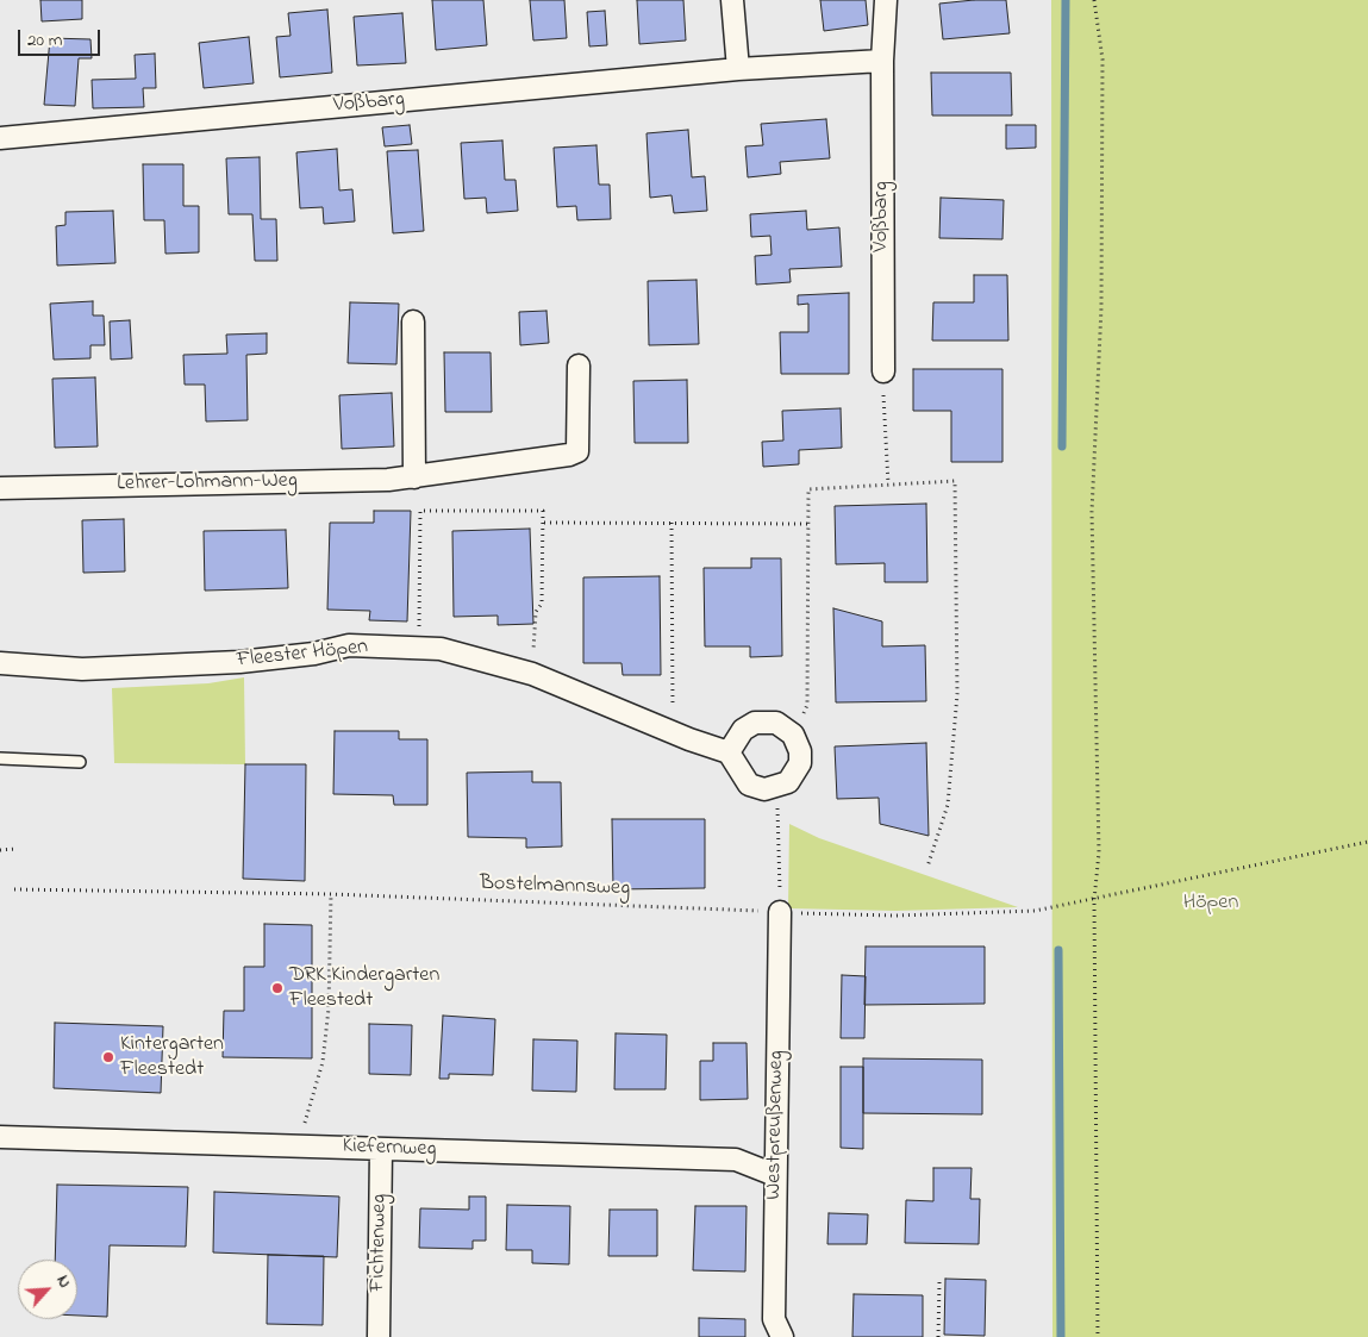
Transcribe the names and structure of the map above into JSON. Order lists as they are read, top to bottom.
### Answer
{
  "streets": {
    "street": [
      "Voßbarg",
      "Lehrer-Lohmann-Weg",
      "Fleester Höpen",
      "Westpreußenweg",
      "Kiefernweg",
      "Fichtenweg"
    ],
    "path": ["Bostelmannsweg"]
  },
  "crossings": [
    ["Bostelmannsweg", "Westpreußenweg"],
    ["Westpreußenweg", "Kiefernweg"],
    ["Kiefernweg", "Fichtenweg"]
  ],
  "parks": ["Höpen"],
  "places": ["DRK Kindergarten Fleestedt", "Kintergarten Fleestedt"],
  "scale_bar": "20 m",
  "north": "top right"
}
